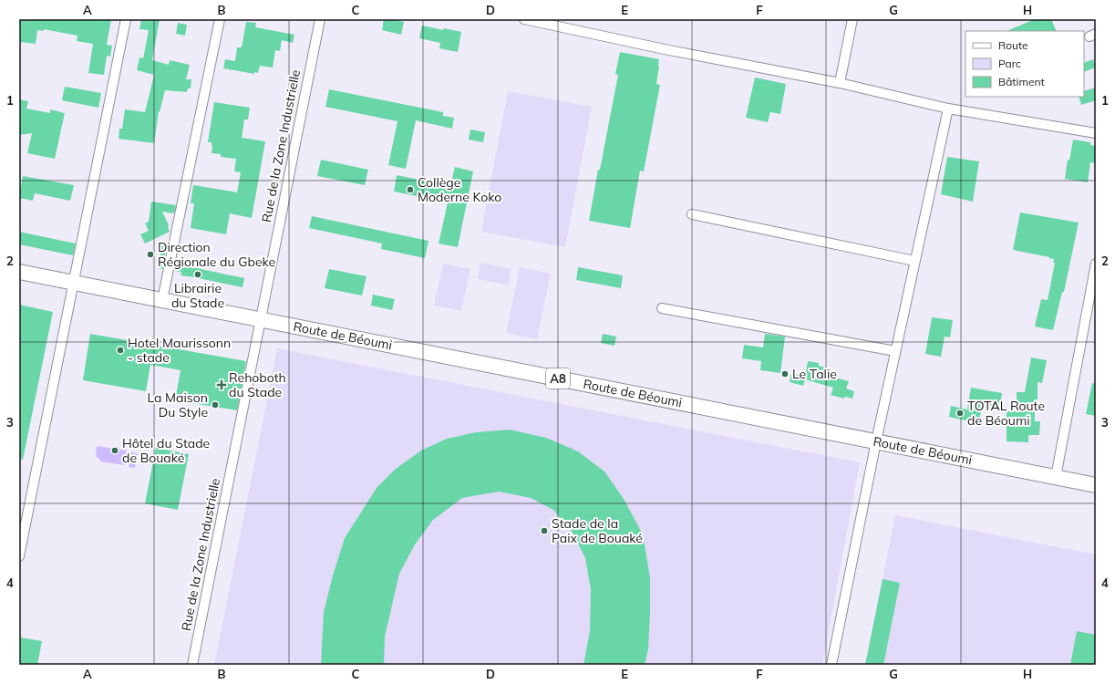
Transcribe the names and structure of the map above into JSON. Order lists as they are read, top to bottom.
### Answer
{
  "streets": {
    "main road": ["Route de Béoumi", "A8"],
    "street": ["Rue de la Zone Industrielle"]
  },
  "crossings": [
    ["Rue de la Zone Industrielle", "Route de Béoumi"]
  ],
  "places": {
    "other": [
      "Collège Moderne Koko",
      "Direction Régionale du Gbeke",
      "Librairie du Stade",
      "Hotel Maurissonn - stade",
      "Le Talie",
      "La Maison Du Style",
      "TOTAL Route de Béoumi",
      "Hôtel du Stade de Bouaké",
      "Stade de la Paix de Bouaké"
    ],
    "health": ["Rehoboth du Stade"]
  },
  "legend": ["Route", "Parc", "Bâtiment"],
  "grid": {
    "columns": [
      "A",
      "B",
      "C",
      "D",
      "E",
      "F",
      "G",
      "H"
    ],
    "rows": [
      "1",
      "2",
      "3",
      "4"
    ]
  }
}
